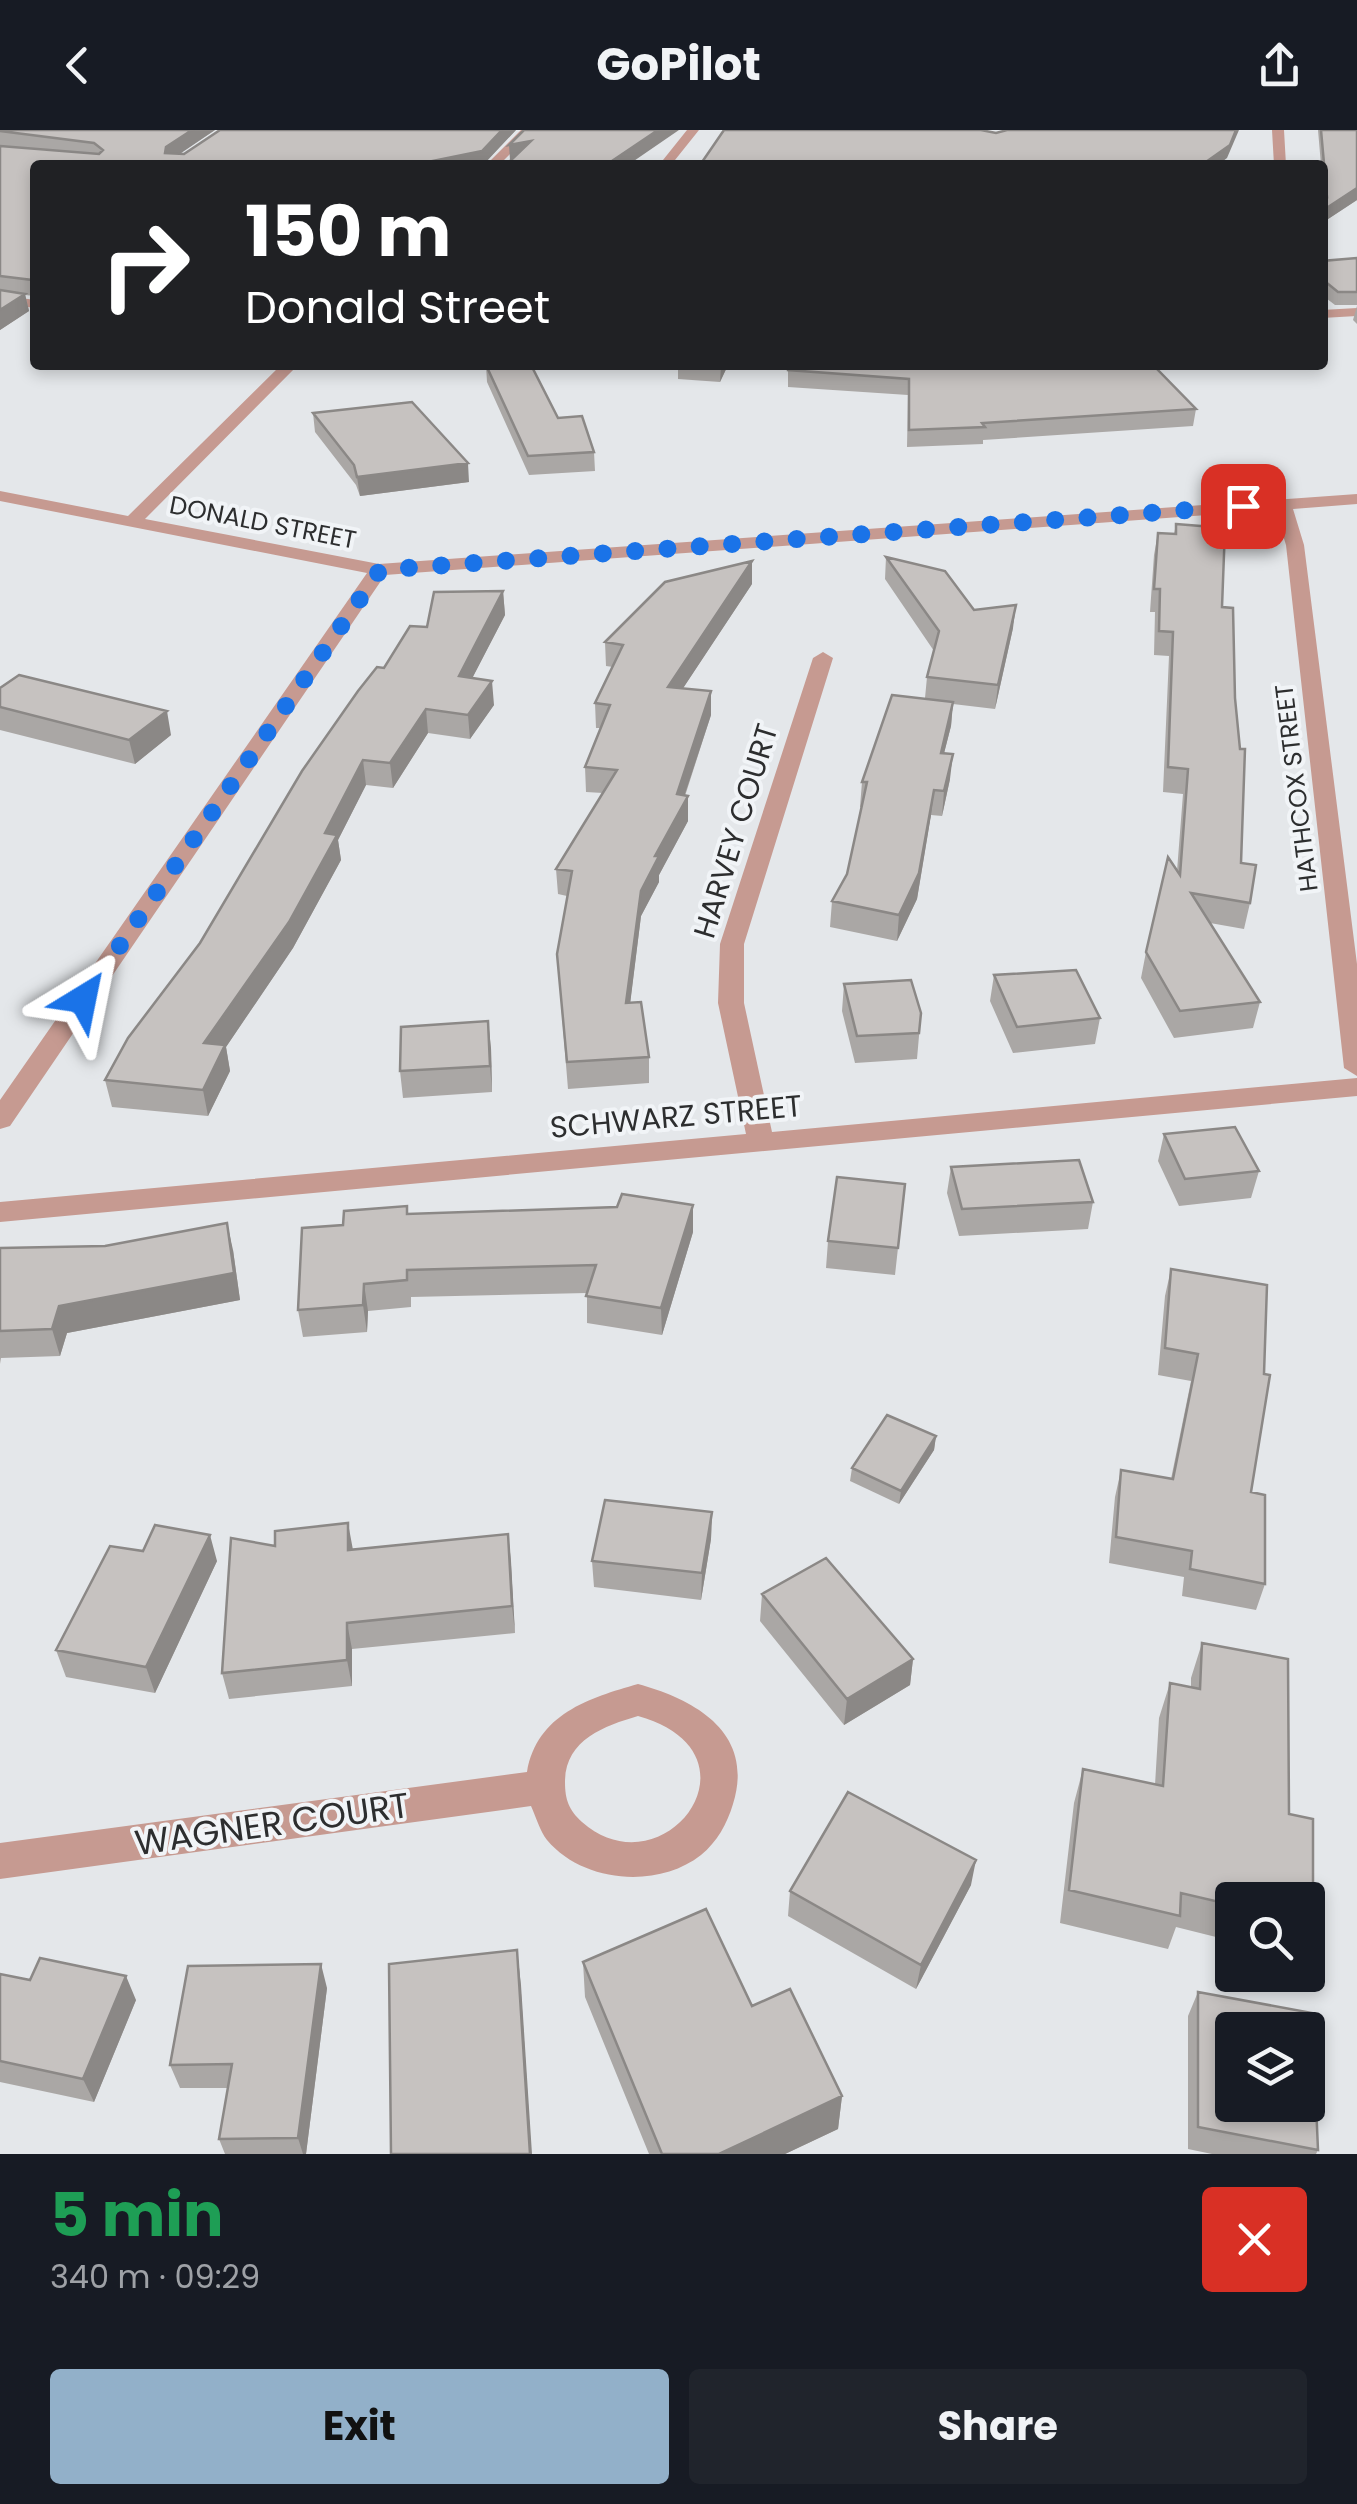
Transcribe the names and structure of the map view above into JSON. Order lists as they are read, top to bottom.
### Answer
{
  "streets": {
    "street": [
      "DONALD STREET",
      "HATHCOX STREET",
      "HARVEY COURT",
      "SCHWARZ STREET",
      "WAGNER COURT"
    ]
  },
  "crossings": [
    ["DONALD STREET", "HATHCOX STREET"],
    ["HARVEY COURT", "SCHWARZ STREET"]
  ],
  "page": {
    "header": "GoPilot",
    "turn": ["150 m", "Donald Street"],
    "heading": ["5 min", "340 m · 09:29"],
    "buttons": ["Exit", "Share"]
  }
}
